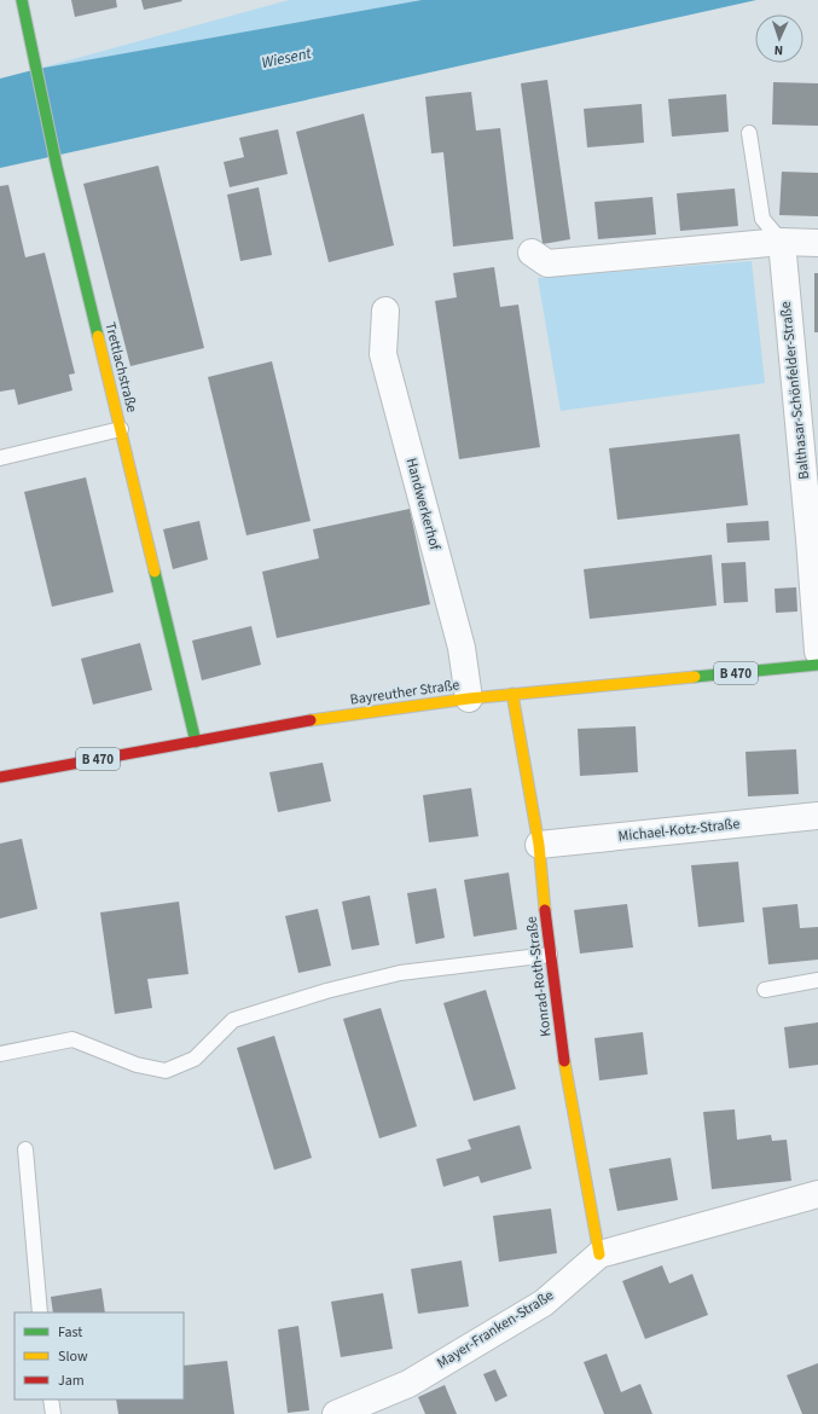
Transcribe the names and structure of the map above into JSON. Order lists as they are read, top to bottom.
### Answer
{
  "streets": {
    "street": [
      "Trettlachstraße",
      "Balthasar-Schönfelder-Straße",
      "Handwerkerhof",
      "B 470",
      "Bayreuther Straße",
      "Michael-Kotz-Straße",
      "Konrad-Roth-Straße",
      "Mayer-Franken-Straße"
    ]
  },
  "crossings": [
    ["Trettlachstraße", "Bayreuther Straße"],
    ["Handwerkerhof", "Bayreuther Straße"],
    ["Bayreuther Straße", "Konrad-Roth-Straße"],
    ["Michael-Kotz-Straße", "Konrad-Roth-Straße"],
    ["Konrad-Roth-Straße", "Mayer-Franken-Straße"]
  ],
  "water": ["Wiesent"],
  "legend": ["Fast", "Slow", "Jam"],
  "north": "bottom"
}
